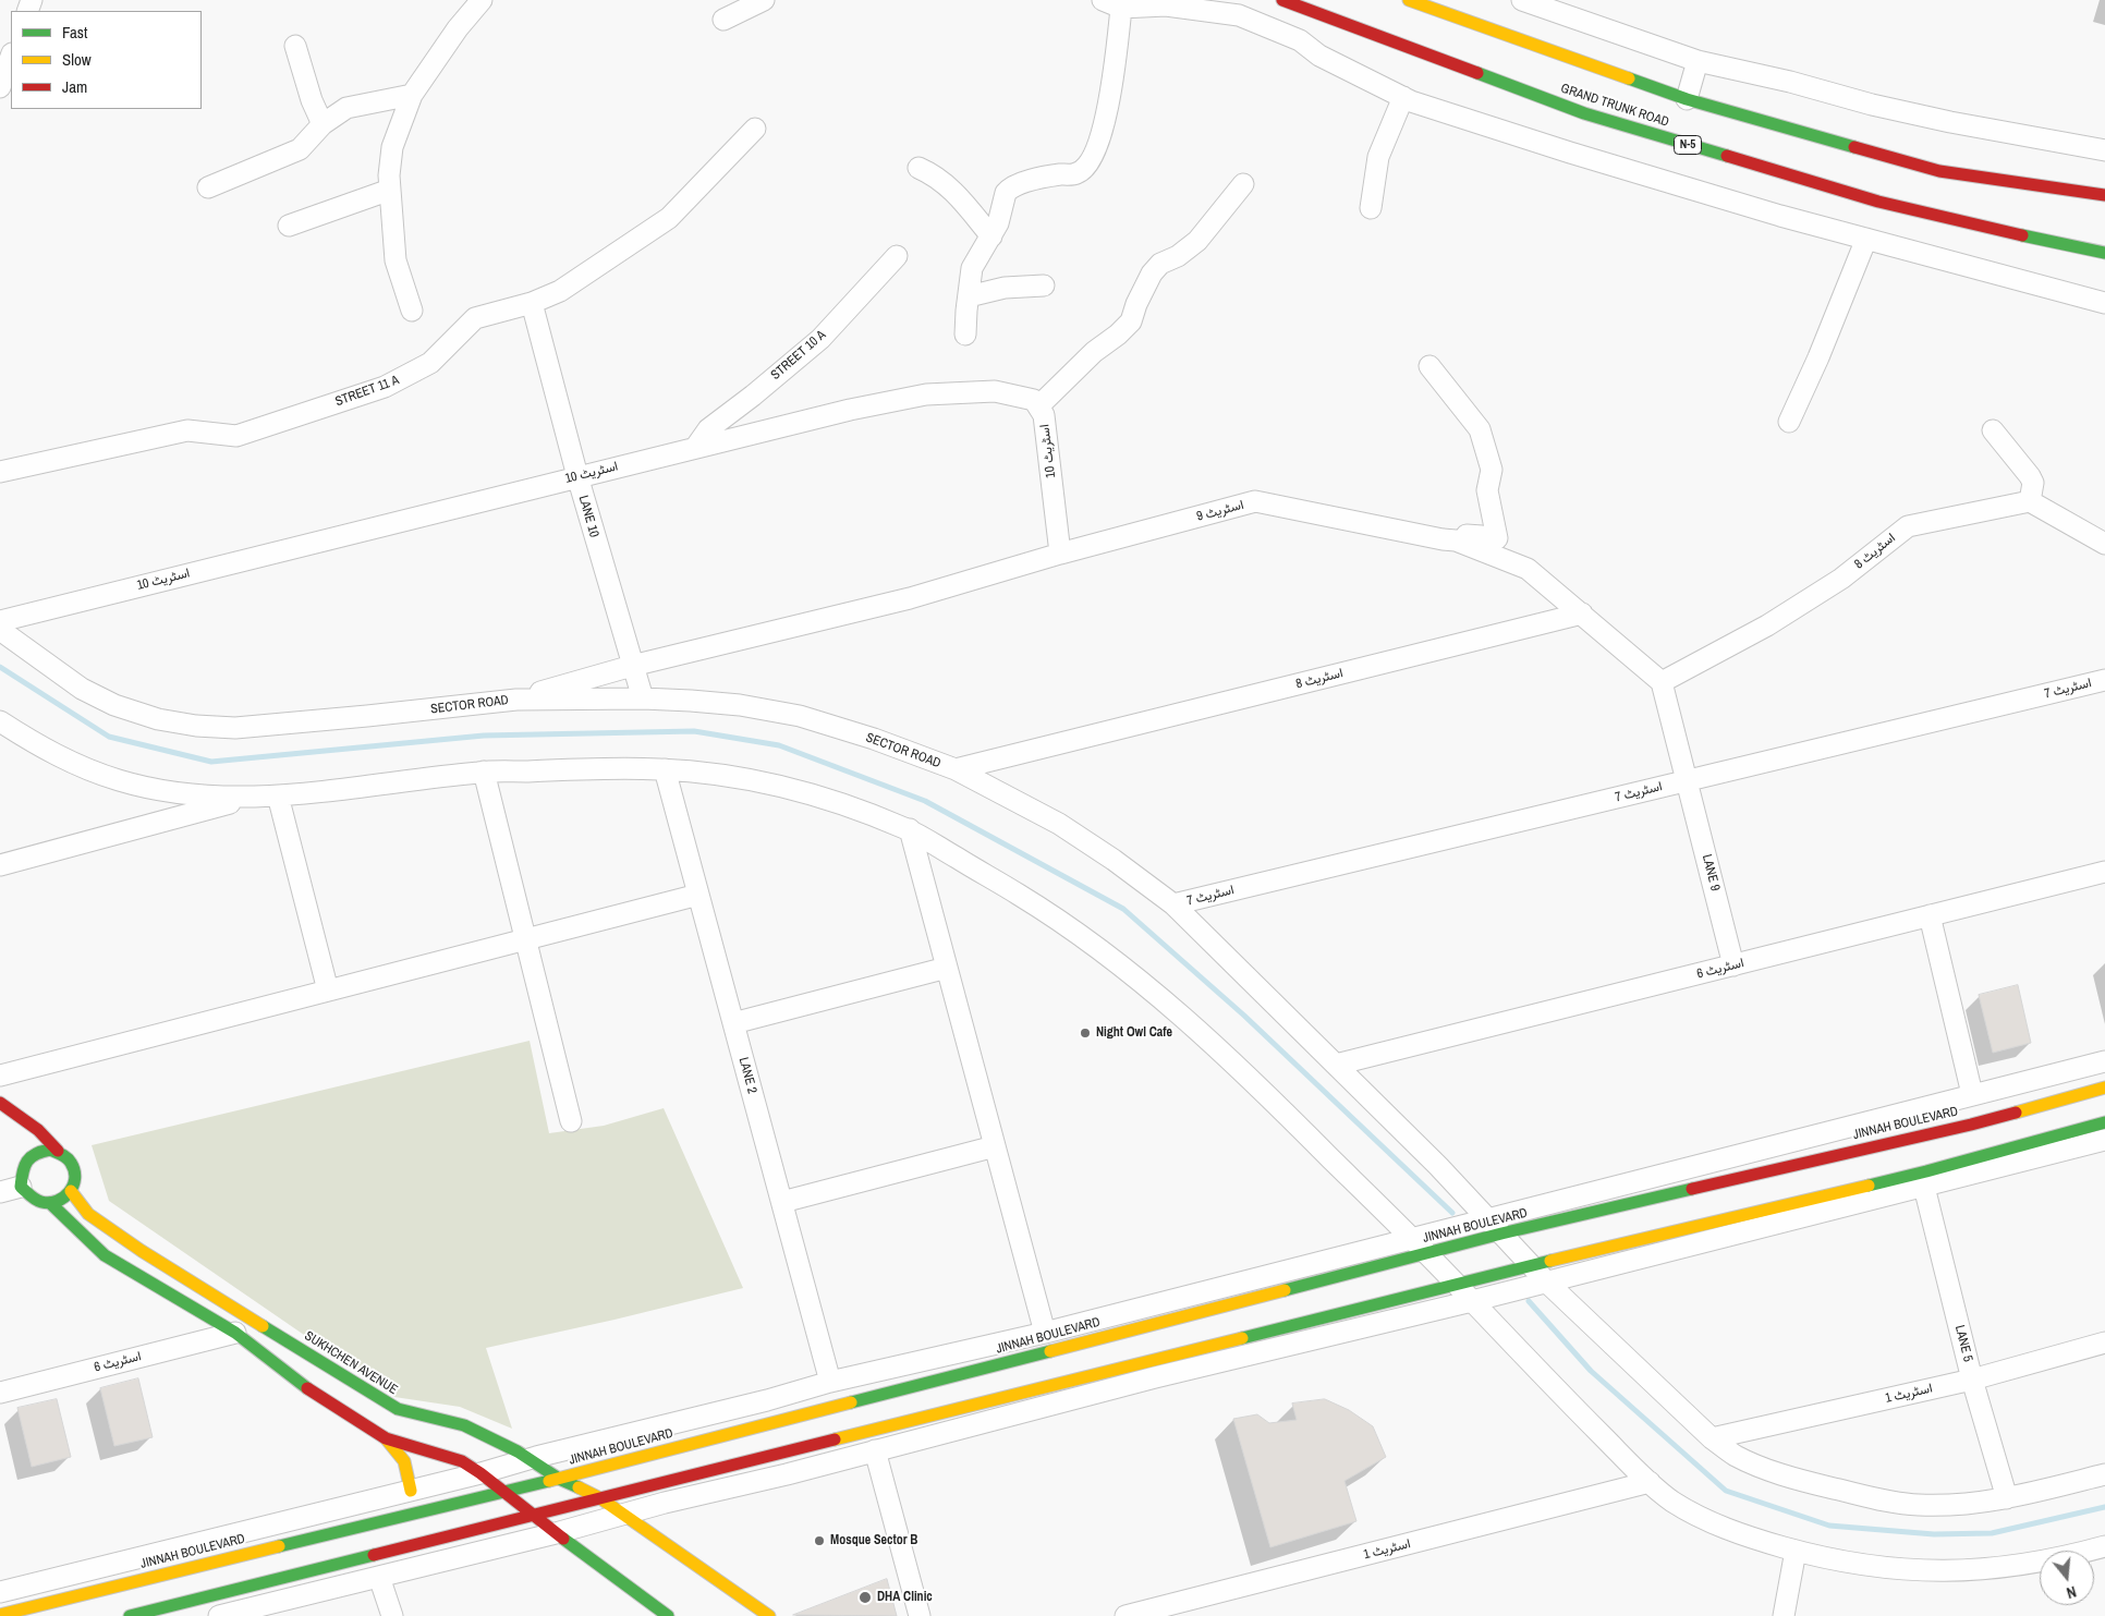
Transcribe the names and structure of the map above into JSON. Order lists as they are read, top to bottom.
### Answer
{
  "streets": {
    "main road": [
      "GRAND TRUNK ROAD",
      "N-5",
      "JINNAH BOULEVARD",
      "SUKHCHEN AVENUE"
    ],
    "street": [
      "STREET 10 A",
      "STREET 11 A",
      "اسٹریٹ 10",
      "اسٹریٹ 9",
      "LANE 10",
      "اسٹریٹ 8",
      "اسٹریٹ 7",
      "SECTOR ROAD",
      "LANE 9",
      "اسٹریٹ 6",
      "LANE 2",
      "LANE 5",
      "اسٹریٹ 1"
    ]
  },
  "crossings": [
    ["STREET 10 A", "اسٹریٹ 10"],
    ["STREET 11 A", "LANE 10"],
    ["اسٹریٹ 10", "اسٹریٹ 9"],
    ["اسٹریٹ 10", "LANE 10"],
    ["اسٹریٹ 9", "LANE 10"],
    ["اسٹریٹ 9", "اسٹریٹ 8"],
    ["اسٹریٹ 9", "SECTOR ROAD"],
    ["LANE 10", "SECTOR ROAD"],
    ["اسٹریٹ 8", "SECTOR ROAD"],
    ["اسٹریٹ 7", "SECTOR ROAD"],
    ["اسٹریٹ 7", "LANE 9"],
    ["SECTOR ROAD", "اسٹریٹ 6"],
    ["SECTOR ROAD", "JINNAH BOULEVARD"],
    ["SECTOR ROAD", "LANE 5"],
    ["SECTOR ROAD", "اسٹریٹ 1"],
    ["LANE 9", "اسٹریٹ 6"],
    ["JINNAH BOULEVARD", "SUKHCHEN AVENUE"],
    ["LANE 5", "اسٹریٹ 1"]
  ],
  "places": ["Night Owl Cafe", "Mosque Sector B", "DHA Clinic"],
  "legend": ["Fast", "Slow", "Jam"],
  "north": "bottom"
}
